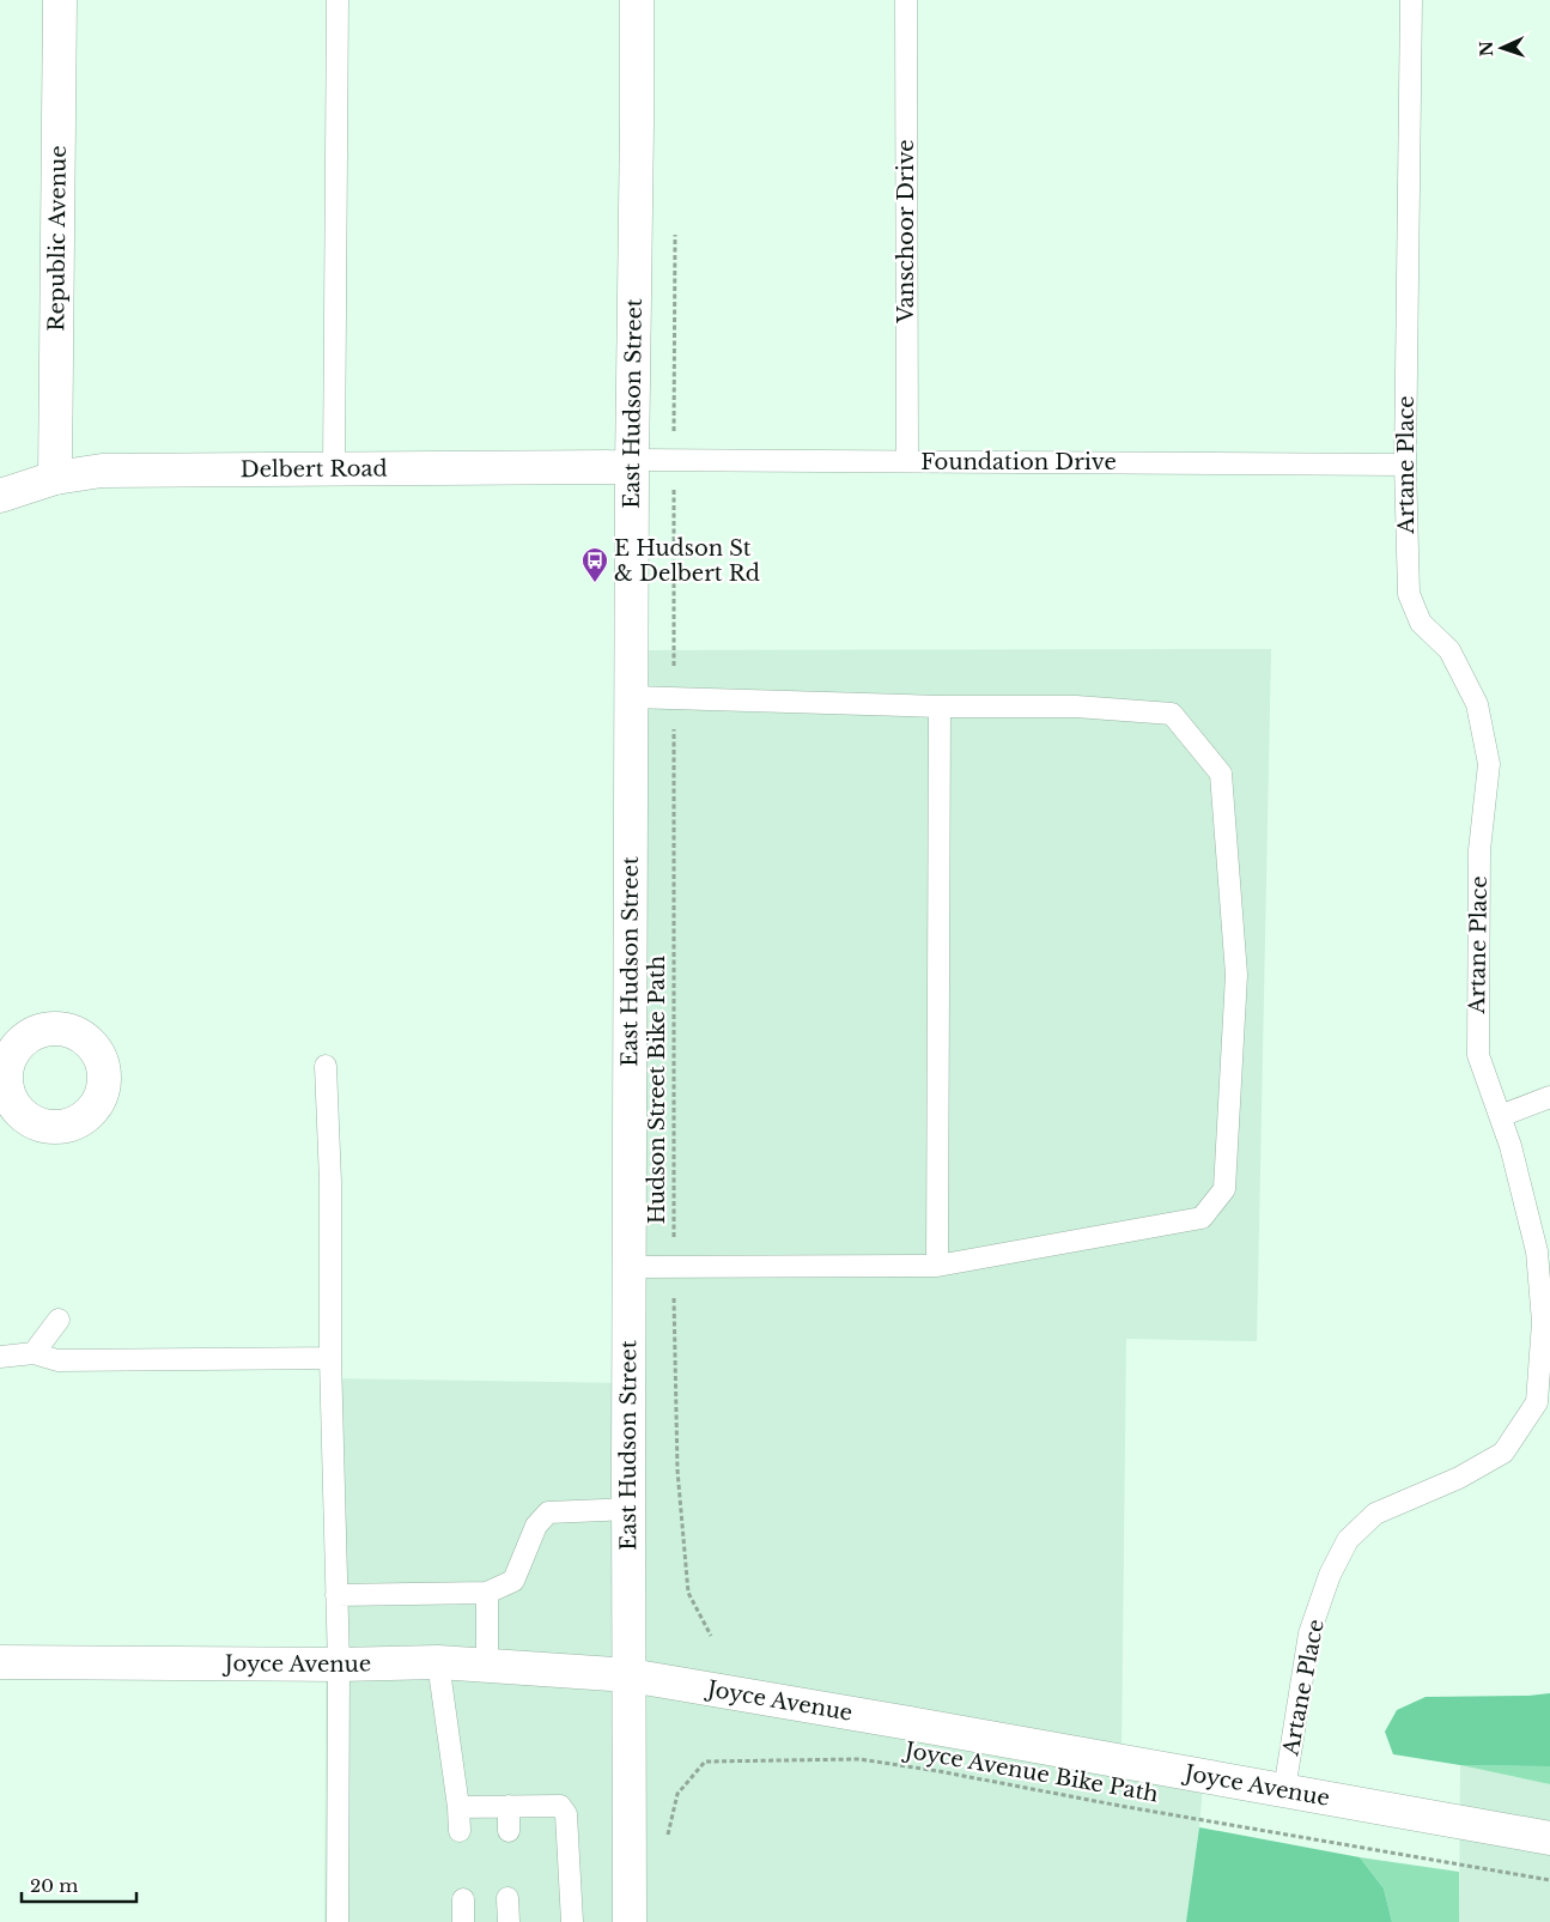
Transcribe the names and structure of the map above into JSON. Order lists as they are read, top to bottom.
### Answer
{
  "streets": {
    "street": [
      "Republic Avenue",
      "East Hudson Street",
      "Delbert Road",
      "Joyce Avenue"
    ],
    "lane": ["Vanschoor Drive", "Foundation Drive", "Artane Place"],
    "path": ["Hudson Street Bike Path", "Joyce Avenue Bike Path"]
  },
  "crossings": [
    ["Vanschoor Drive", "Foundation Drive"],
    ["Republic Avenue", "Delbert Road"],
    ["East Hudson Street", "Foundation Drive"],
    ["East Hudson Street", "Delbert Road"],
    ["East Hudson Street", "Joyce Avenue"],
    ["Foundation Drive", "Artane Place"],
    ["Foundation Drive", "Delbert Road"],
    ["Foundation Drive", "Hudson Street Bike Path"],
    ["Artane Place", "Joyce Avenue"]
  ],
  "places": {
    "bus stop": ["E Hudson St & Delbert Rd"]
  },
  "scale_bar": "20 m",
  "north": "left"
}
